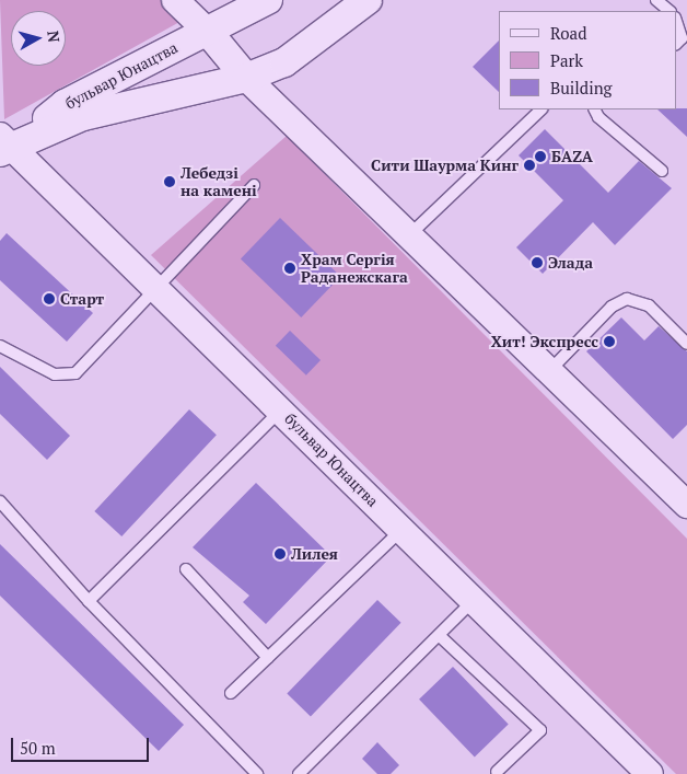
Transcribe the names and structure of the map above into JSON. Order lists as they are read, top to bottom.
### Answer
{
  "streets": {
    "main road": ["бульвар Юнацтва"]
  },
  "places": [
    "БАZA",
    "Сити Шаурма Кинг",
    "Лебедзі на камені",
    "Элада",
    "Храм Сергія Раданежскага",
    "Старт",
    "Хит! Экспресс",
    "Лилея"
  ],
  "legend": ["Road", "Park", "Building"],
  "scale_bar": "50 m",
  "north": "right"
}
